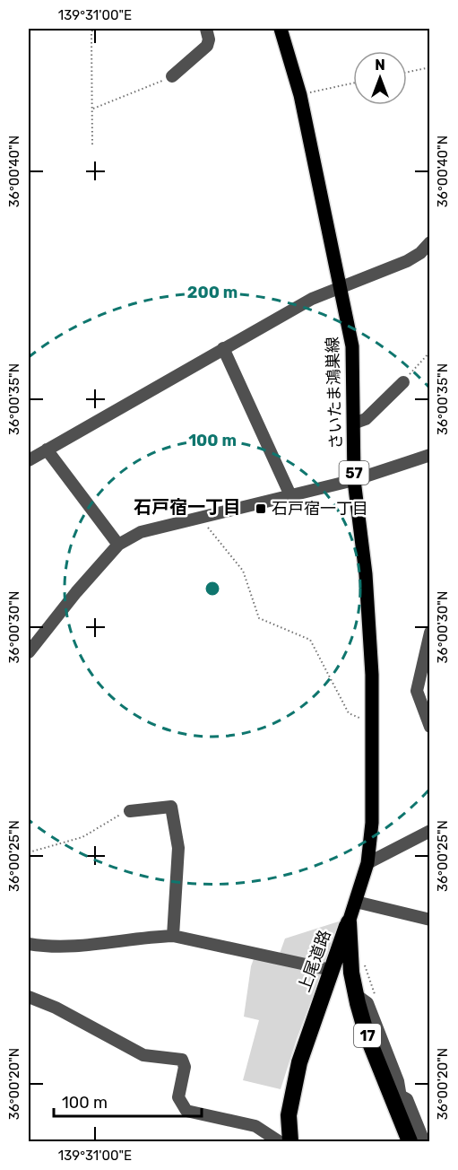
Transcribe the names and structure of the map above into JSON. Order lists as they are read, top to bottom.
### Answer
{
  "streets": {
    "highway": ["上尾道路", "17"],
    "main road": ["さいたま鴻巣線", "57"]
  },
  "crossings": [
    ["さいたま鴻巣線", "上尾道路"]
  ],
  "districts": ["石戸宿一丁目"],
  "places": {
    "transit": ["石戸宿一丁目"]
  },
  "scale_bar": "100 m",
  "north": "top",
  "coordinates": [
    "139°31'00\"E",
    "36°00'40\"N",
    "36°00'35\"N",
    "36°00'30\"N",
    "36°00'25\"N",
    "36°00'20\"N"
  ],
  "rings": ["200 m", "100 m"]
}
